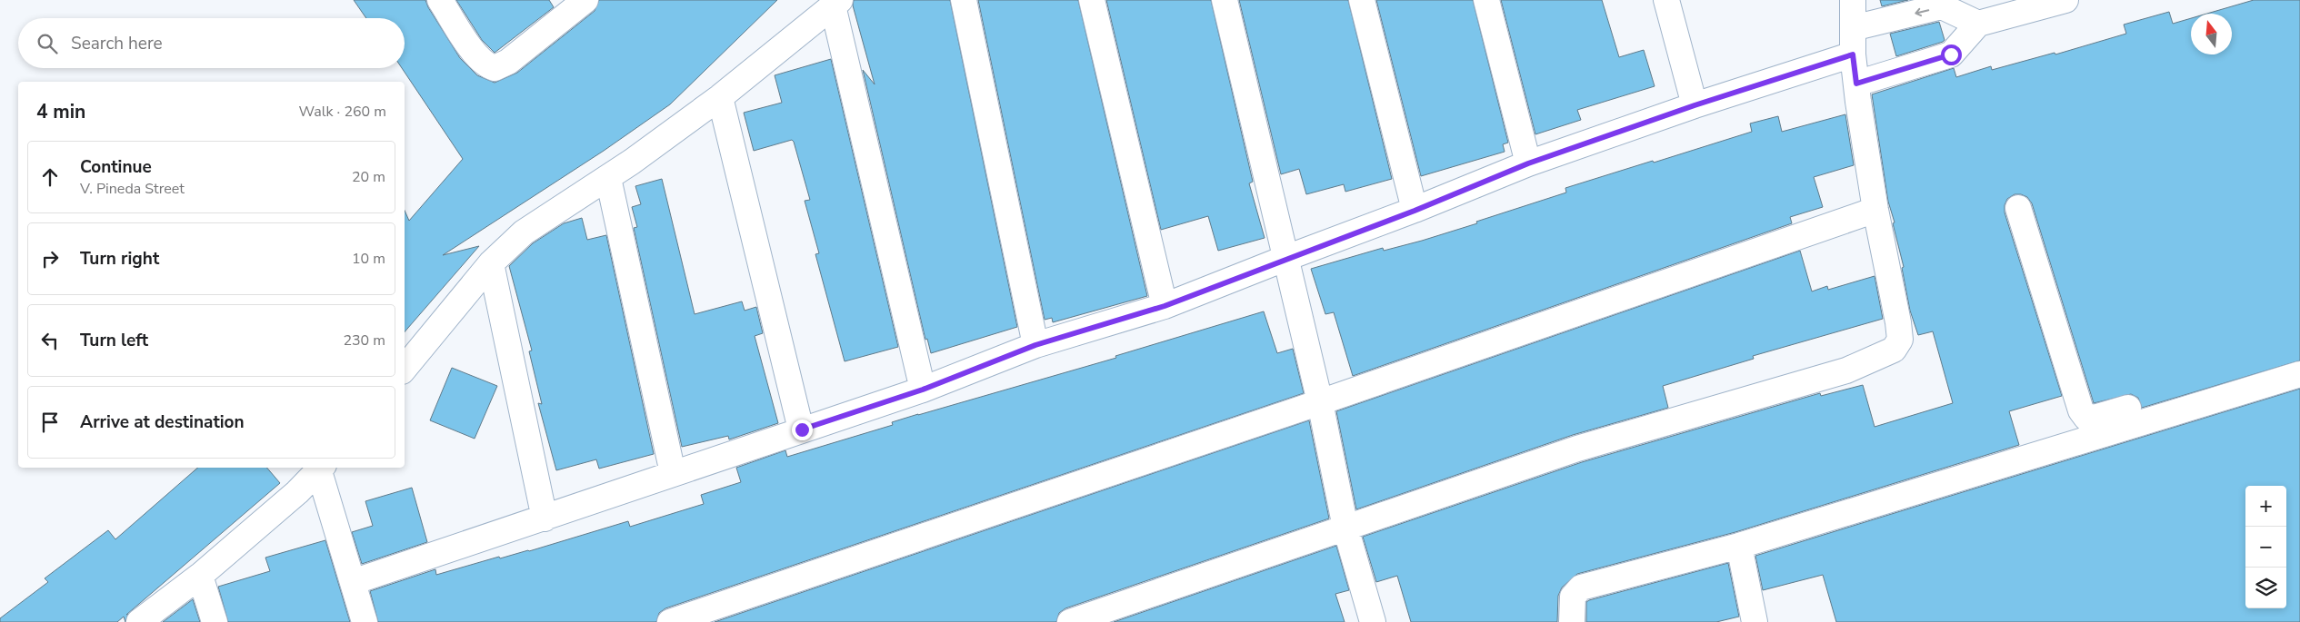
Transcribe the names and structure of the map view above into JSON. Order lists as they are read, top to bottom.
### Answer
{
  "north": "top",
  "page": {
    "search": "Search here",
    "heading": ["4 min", "Walk · 260 m"],
    "list": [
      ["Continue", "V. Pineda Street", "20 m"],
      ["Turn right", "10 m"],
      ["Turn left", "230 m"],
      "Arrive at destination"
    ],
    "map_buttons": ["+", "−"]
  }
}
